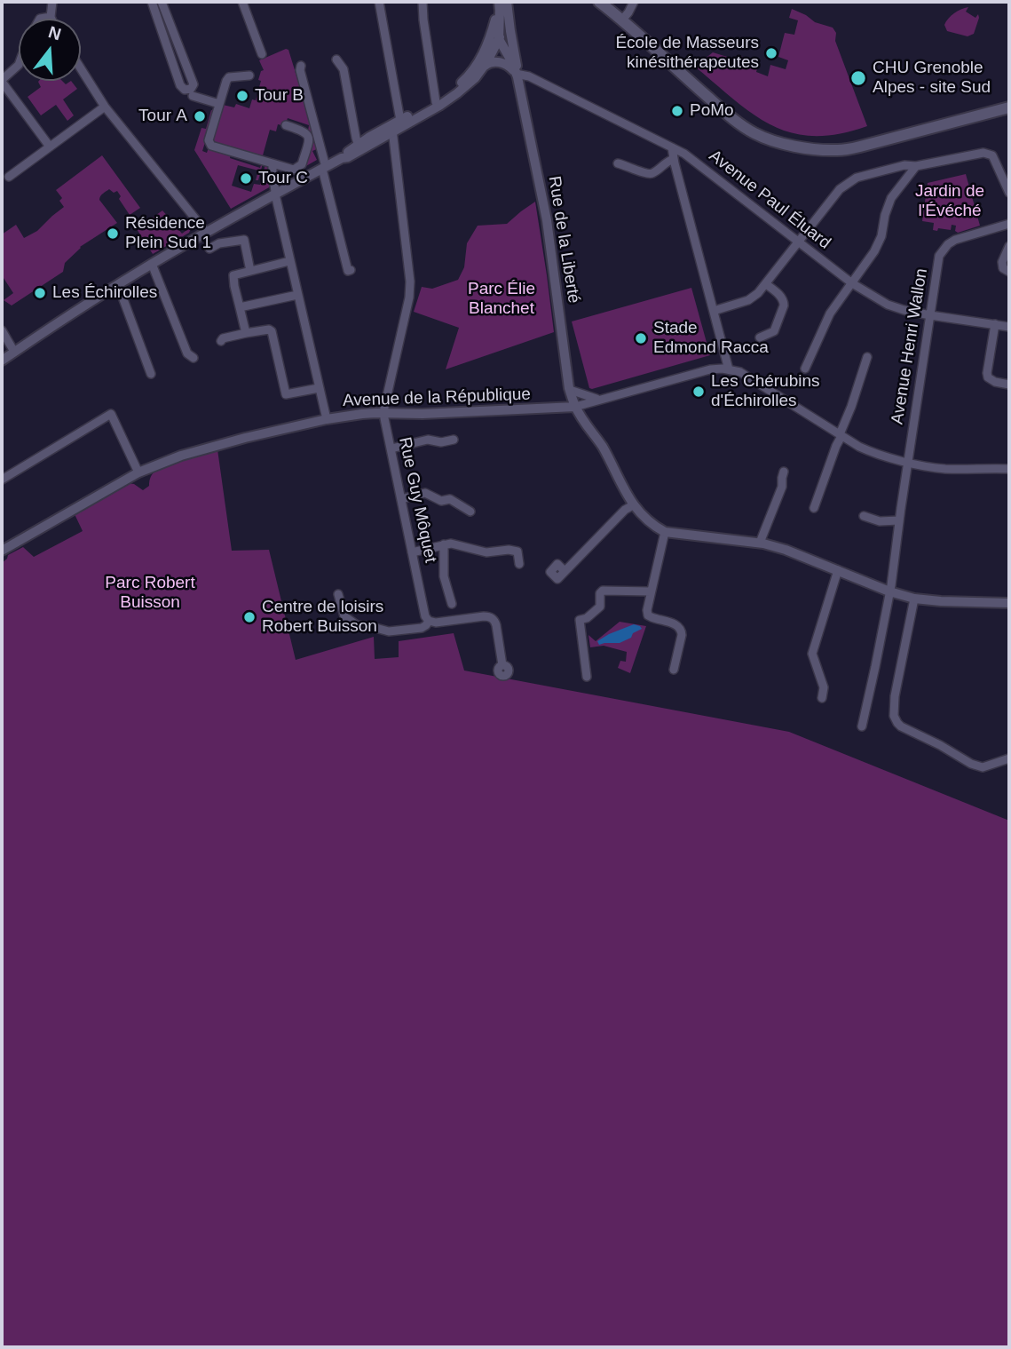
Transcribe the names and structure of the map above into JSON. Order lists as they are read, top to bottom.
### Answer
{
  "streets": {
    "street": [
      "Avenue Paul Éluard",
      "Rue de la Liberté",
      "Avenue Henri Wallon",
      "Avenue de la République",
      "Rue Guy Môquet"
    ]
  },
  "crossings": [
    ["Avenue Paul Éluard", "Rue de la Liberté"],
    ["Avenue Paul Éluard", "Avenue Henri Wallon"],
    ["Rue de la Liberté", "Avenue de la République"],
    ["Avenue de la République", "Rue Guy Môquet"]
  ],
  "parks": ["Jardin de l'Évéché", "Parc Élie Blanchet", "Parc Robert Buisson"],
  "places": [
    "École de Masseurs kinésithérapeutes",
    "CHU Grenoble Alpes - site Sud",
    "Tour B",
    "PoMo",
    "Tour A",
    "Tour C",
    "Résidence Plein Sud 1",
    "Les Échirolles",
    "Stade Edmond Racca",
    "Les Chérubins d'Échirolles",
    "Centre de loisirs Robert Buisson"
  ],
  "north": "top"
}
